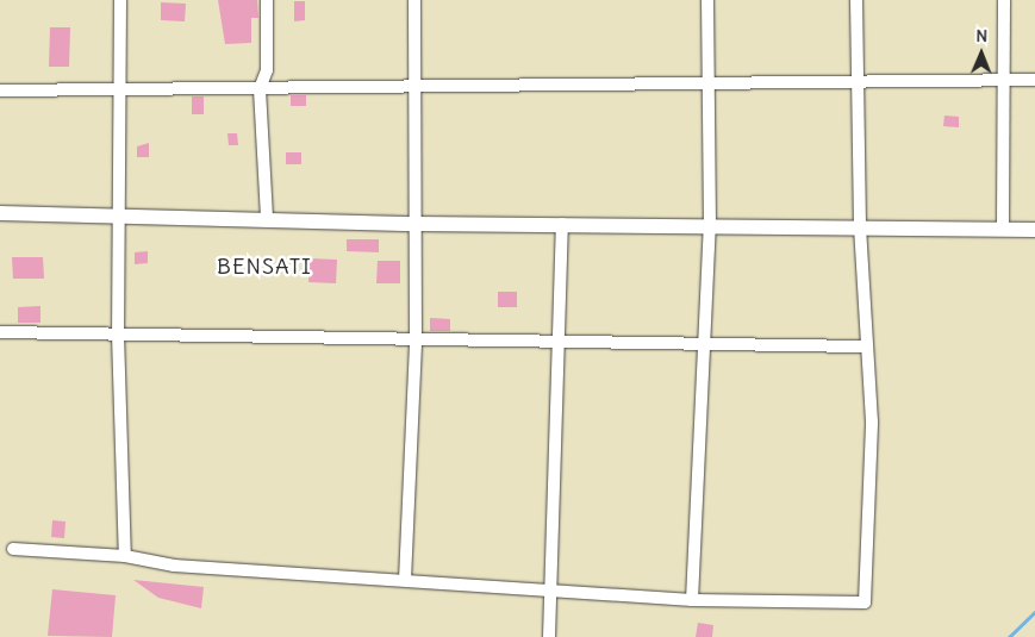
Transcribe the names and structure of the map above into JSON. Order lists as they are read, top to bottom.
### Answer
{
  "districts": ["BENSATI"],
  "north": "top"
}
